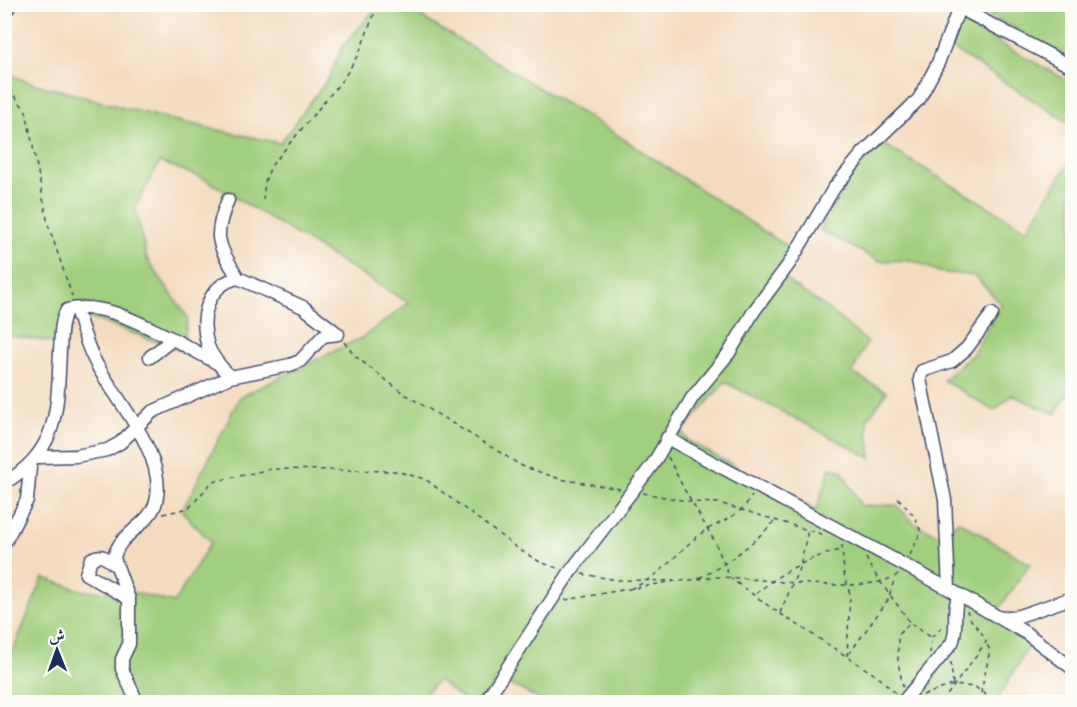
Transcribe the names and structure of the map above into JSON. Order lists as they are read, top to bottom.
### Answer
{
  "north": "top"
}
